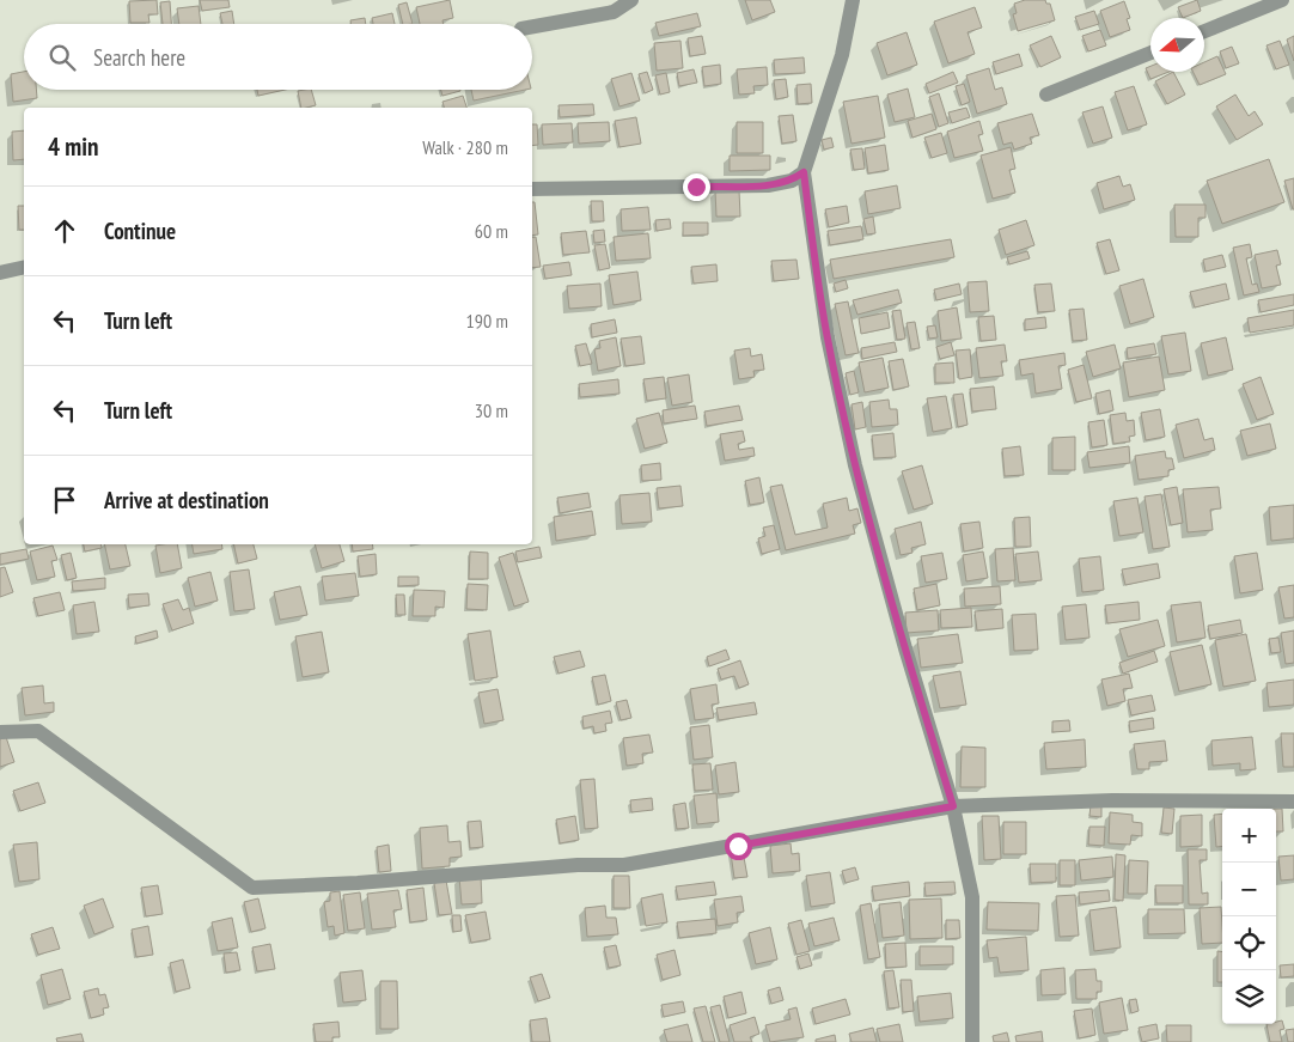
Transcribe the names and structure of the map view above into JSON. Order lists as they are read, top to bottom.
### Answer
{
  "north": "left",
  "page": {
    "search": "Search here",
    "heading": ["4 min", "Walk · 280 m"],
    "list": [
      ["Continue", "60 m"],
      ["Turn left", "190 m"],
      ["Turn left", "30 m"],
      "Arrive at destination"
    ],
    "map_buttons": ["+", "−"]
  }
}
